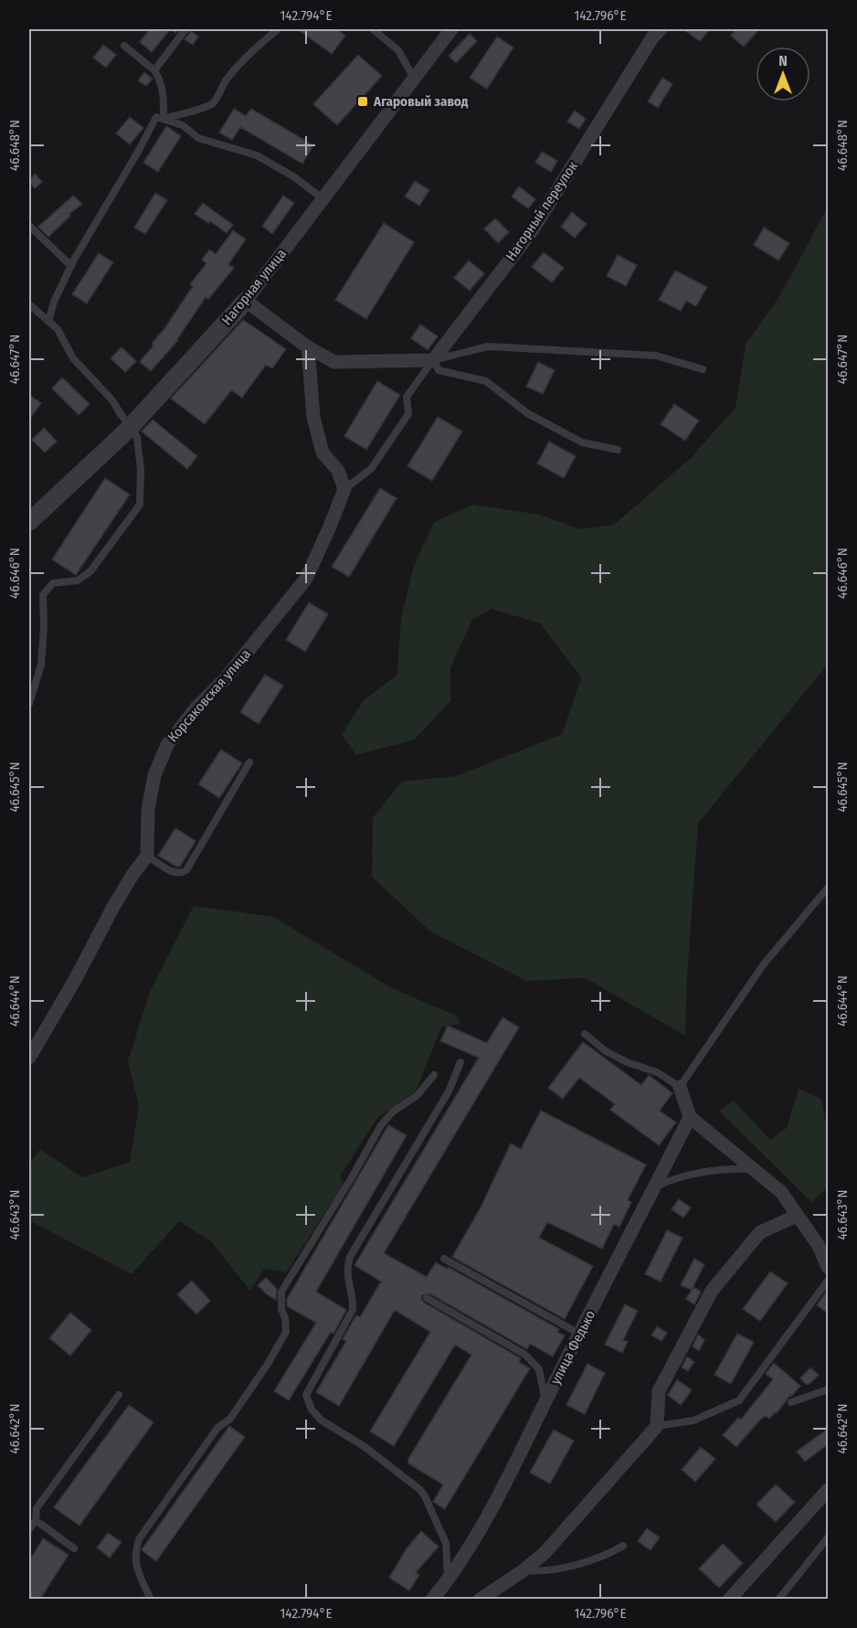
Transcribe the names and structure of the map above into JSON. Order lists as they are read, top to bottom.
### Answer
{
  "streets": {
    "street": [
      "Нагорный переулок",
      "Нагорная улица",
      "Корсаковская улица",
      "улица Федько"
    ]
  },
  "places": {
    "transit": ["Агаровый завод"]
  },
  "north": "top",
  "coordinates": [
    "142.794°E",
    "142.796°E",
    "46.648°N",
    "46.647°N",
    "46.646°N",
    "46.645°N",
    "46.644°N",
    "46.643°N",
    "46.642°N"
  ]
}
